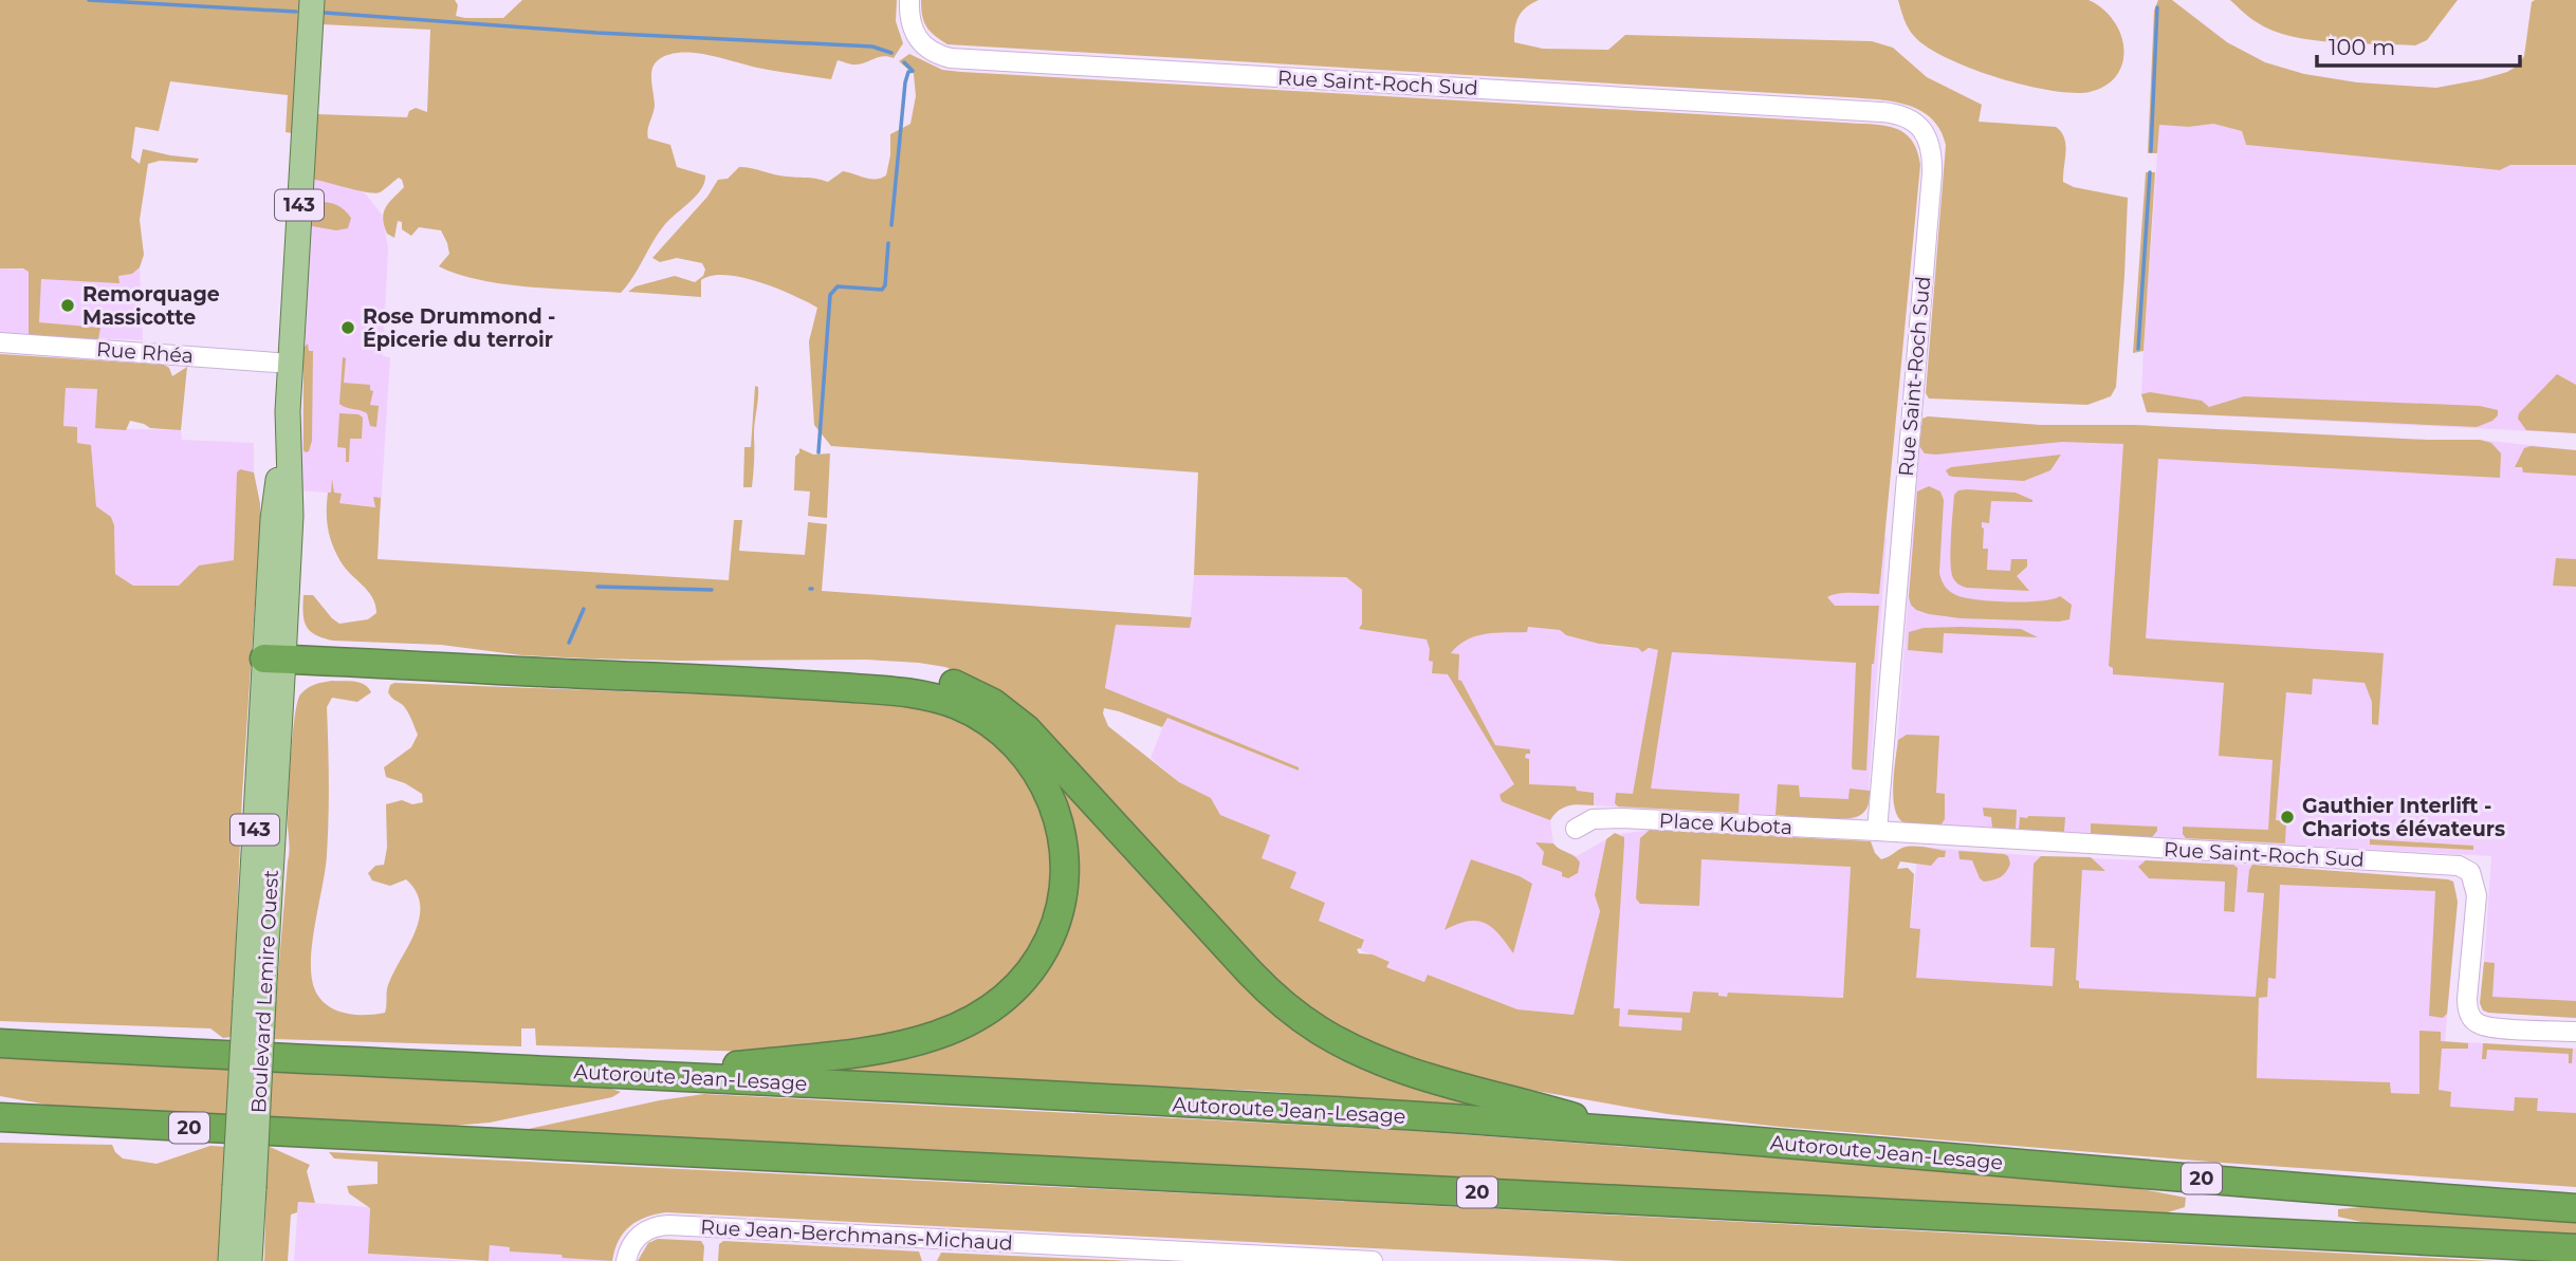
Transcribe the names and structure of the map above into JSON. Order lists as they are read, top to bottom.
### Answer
{
  "streets": {
    "highway": ["Autoroute Jean-Lesage", "20"],
    "main road": ["143", "Boulevard Lemire Ouest"],
    "street": [
      "Rue Saint-Roch Sud",
      "Rue Rhéa",
      "Place Kubota",
      "Rue Jean-Berchmans-Michaud"
    ]
  },
  "crossings": [
    ["Rue Saint-Roch Sud", "Place Kubota"],
    ["143", "Boulevard Lemire Ouest"],
    ["Rue Rhéa", "Boulevard Lemire Ouest"]
  ],
  "places": ["Remorquage Massicotte", "Rose Drummond - Épicerie du terroir", "Gauthier Interlift - Chariots élévateurs"],
  "scale_bar": "100 m"
}
